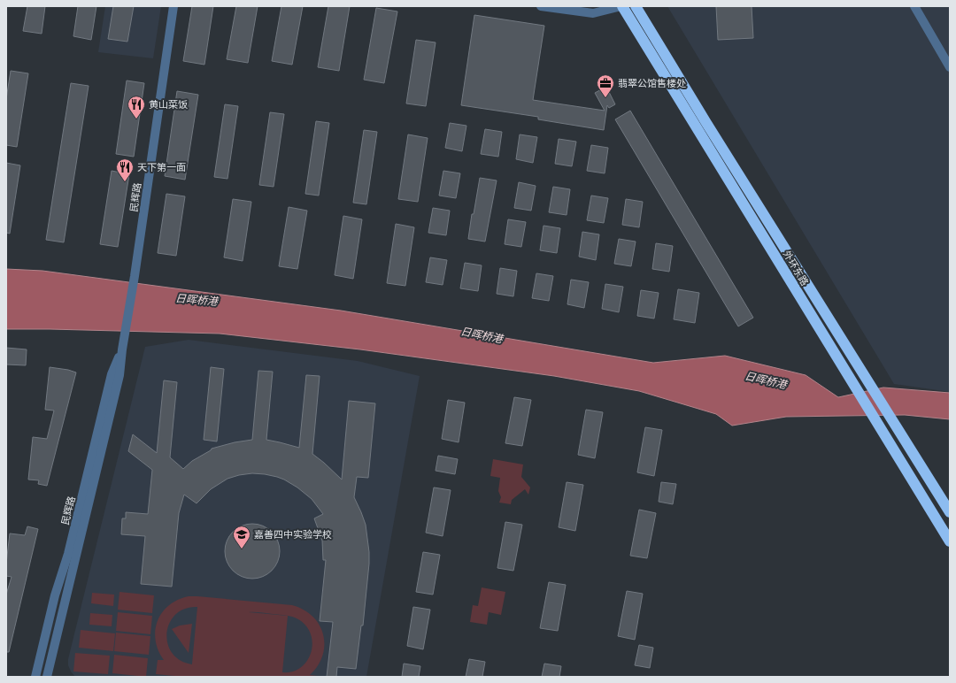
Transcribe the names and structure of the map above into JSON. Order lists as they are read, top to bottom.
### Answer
{
  "streets": {
    "highway": ["外环东路"],
    "street": ["民辉路"]
  },
  "water": ["日晖桥港"],
  "places": {
    "office": ["翡翠公馆售楼处"],
    "restaurant": ["黄山菜饭", "天下第一面"],
    "school or university": ["嘉善四中实验学校"]
  }
}
